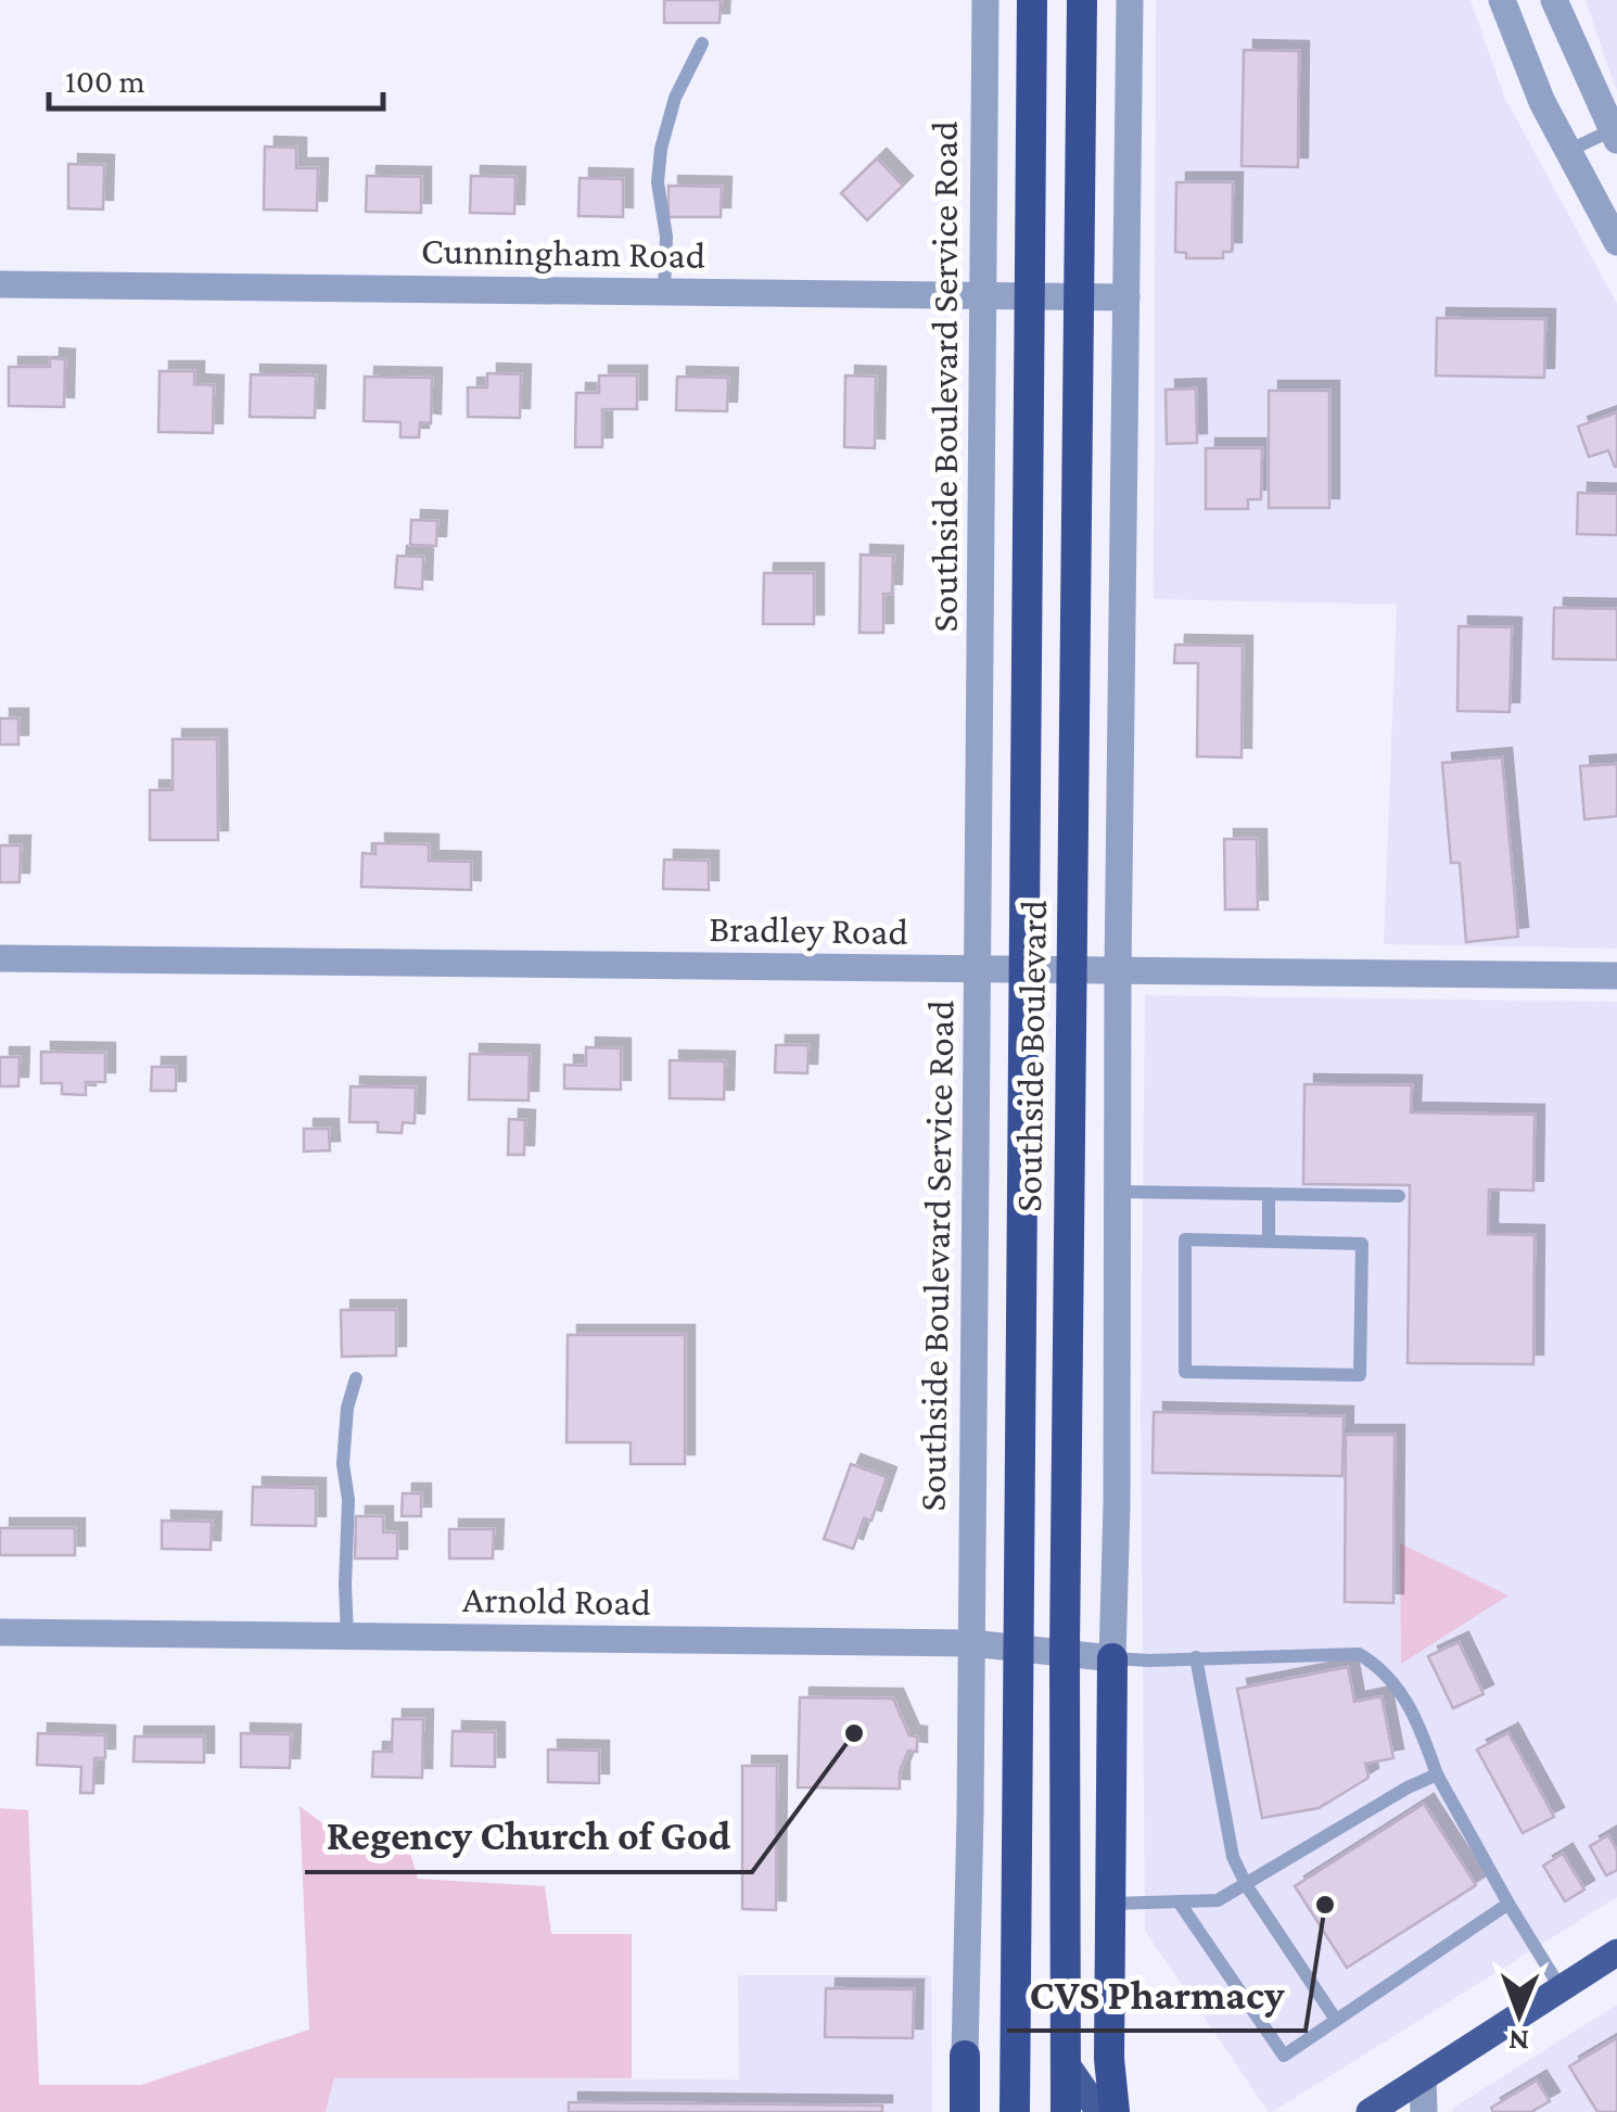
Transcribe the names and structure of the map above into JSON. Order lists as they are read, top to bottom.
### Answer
{
  "streets": {
    "highway": ["Southside Boulevard"],
    "street": [
      "Cunningham Road",
      "Southside Boulevard Service Road",
      "Bradley Road",
      "Arnold Road"
    ]
  },
  "crossings": [
    ["Cunningham Road", "Southside Boulevard Service Road"],
    ["Cunningham Road", "Southside Boulevard"],
    ["Southside Boulevard Service Road", "Bradley Road"],
    ["Southside Boulevard Service Road", "Arnold Road"],
    ["Bradley Road", "Southside Boulevard"],
    ["Southside Boulevard", "Arnold Road"]
  ],
  "places": ["Regency Church of God", "CVS Pharmacy"],
  "scale_bar": "100 m",
  "north": "bottom"
}
